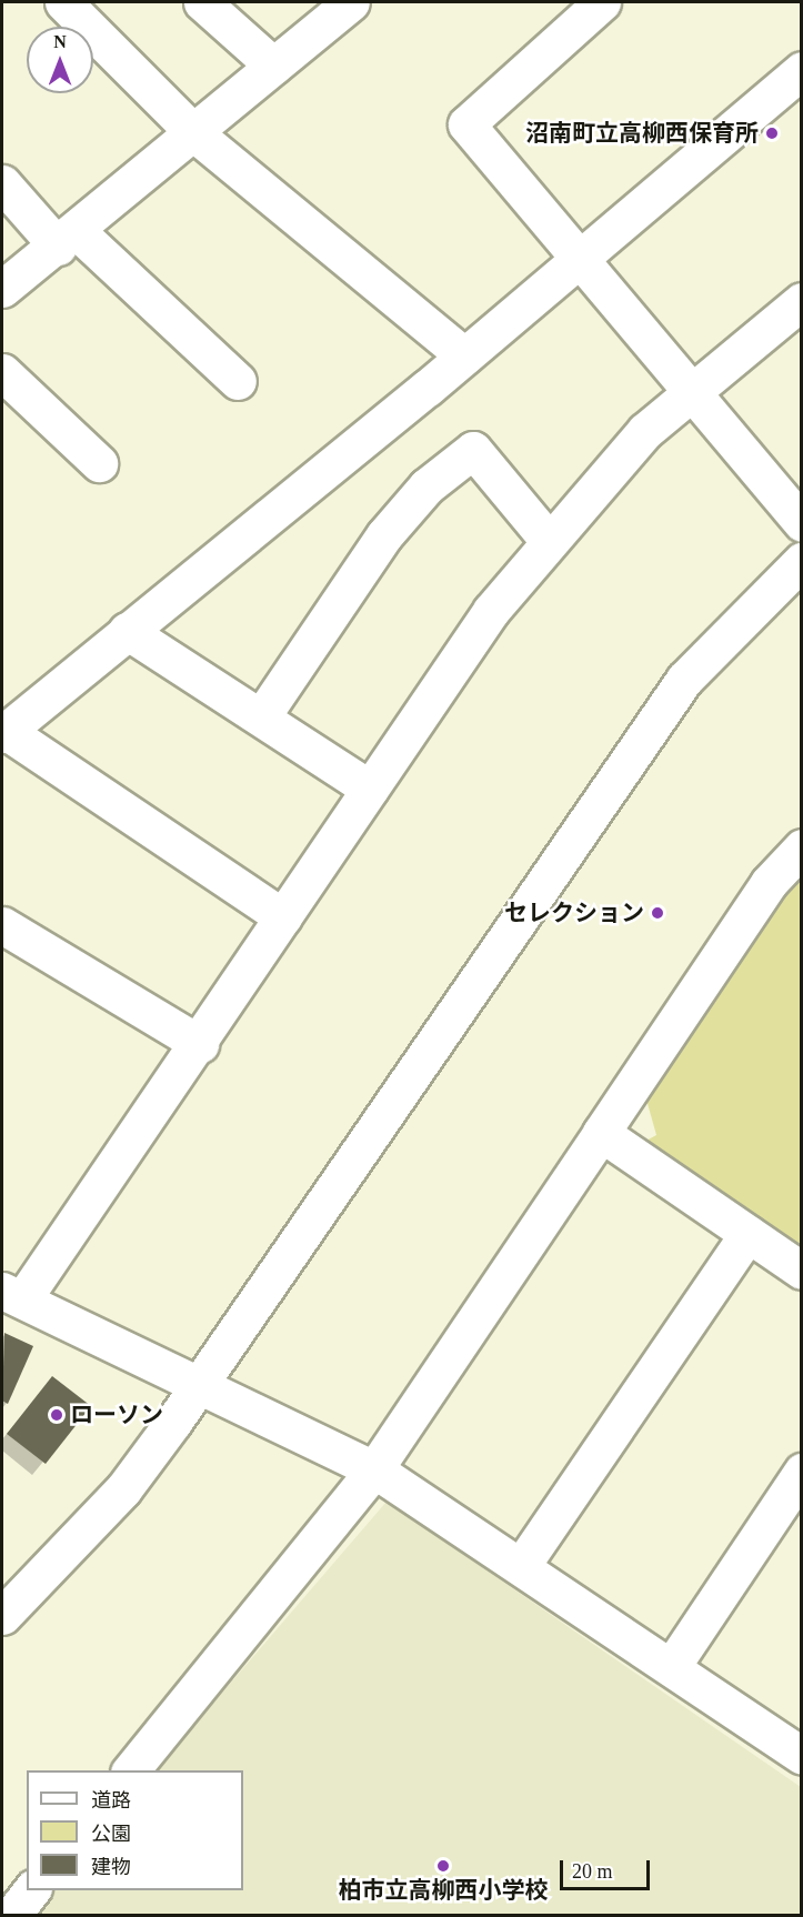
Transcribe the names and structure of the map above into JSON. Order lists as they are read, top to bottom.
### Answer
{
  "places": [
    "沼南町立高柳西保育所",
    "セレクション",
    "ローソン",
    "柏市立高柳西小学校"
  ],
  "legend": ["道路", "公園", "建物"],
  "scale_bar": "20 m",
  "north": "top"
}
